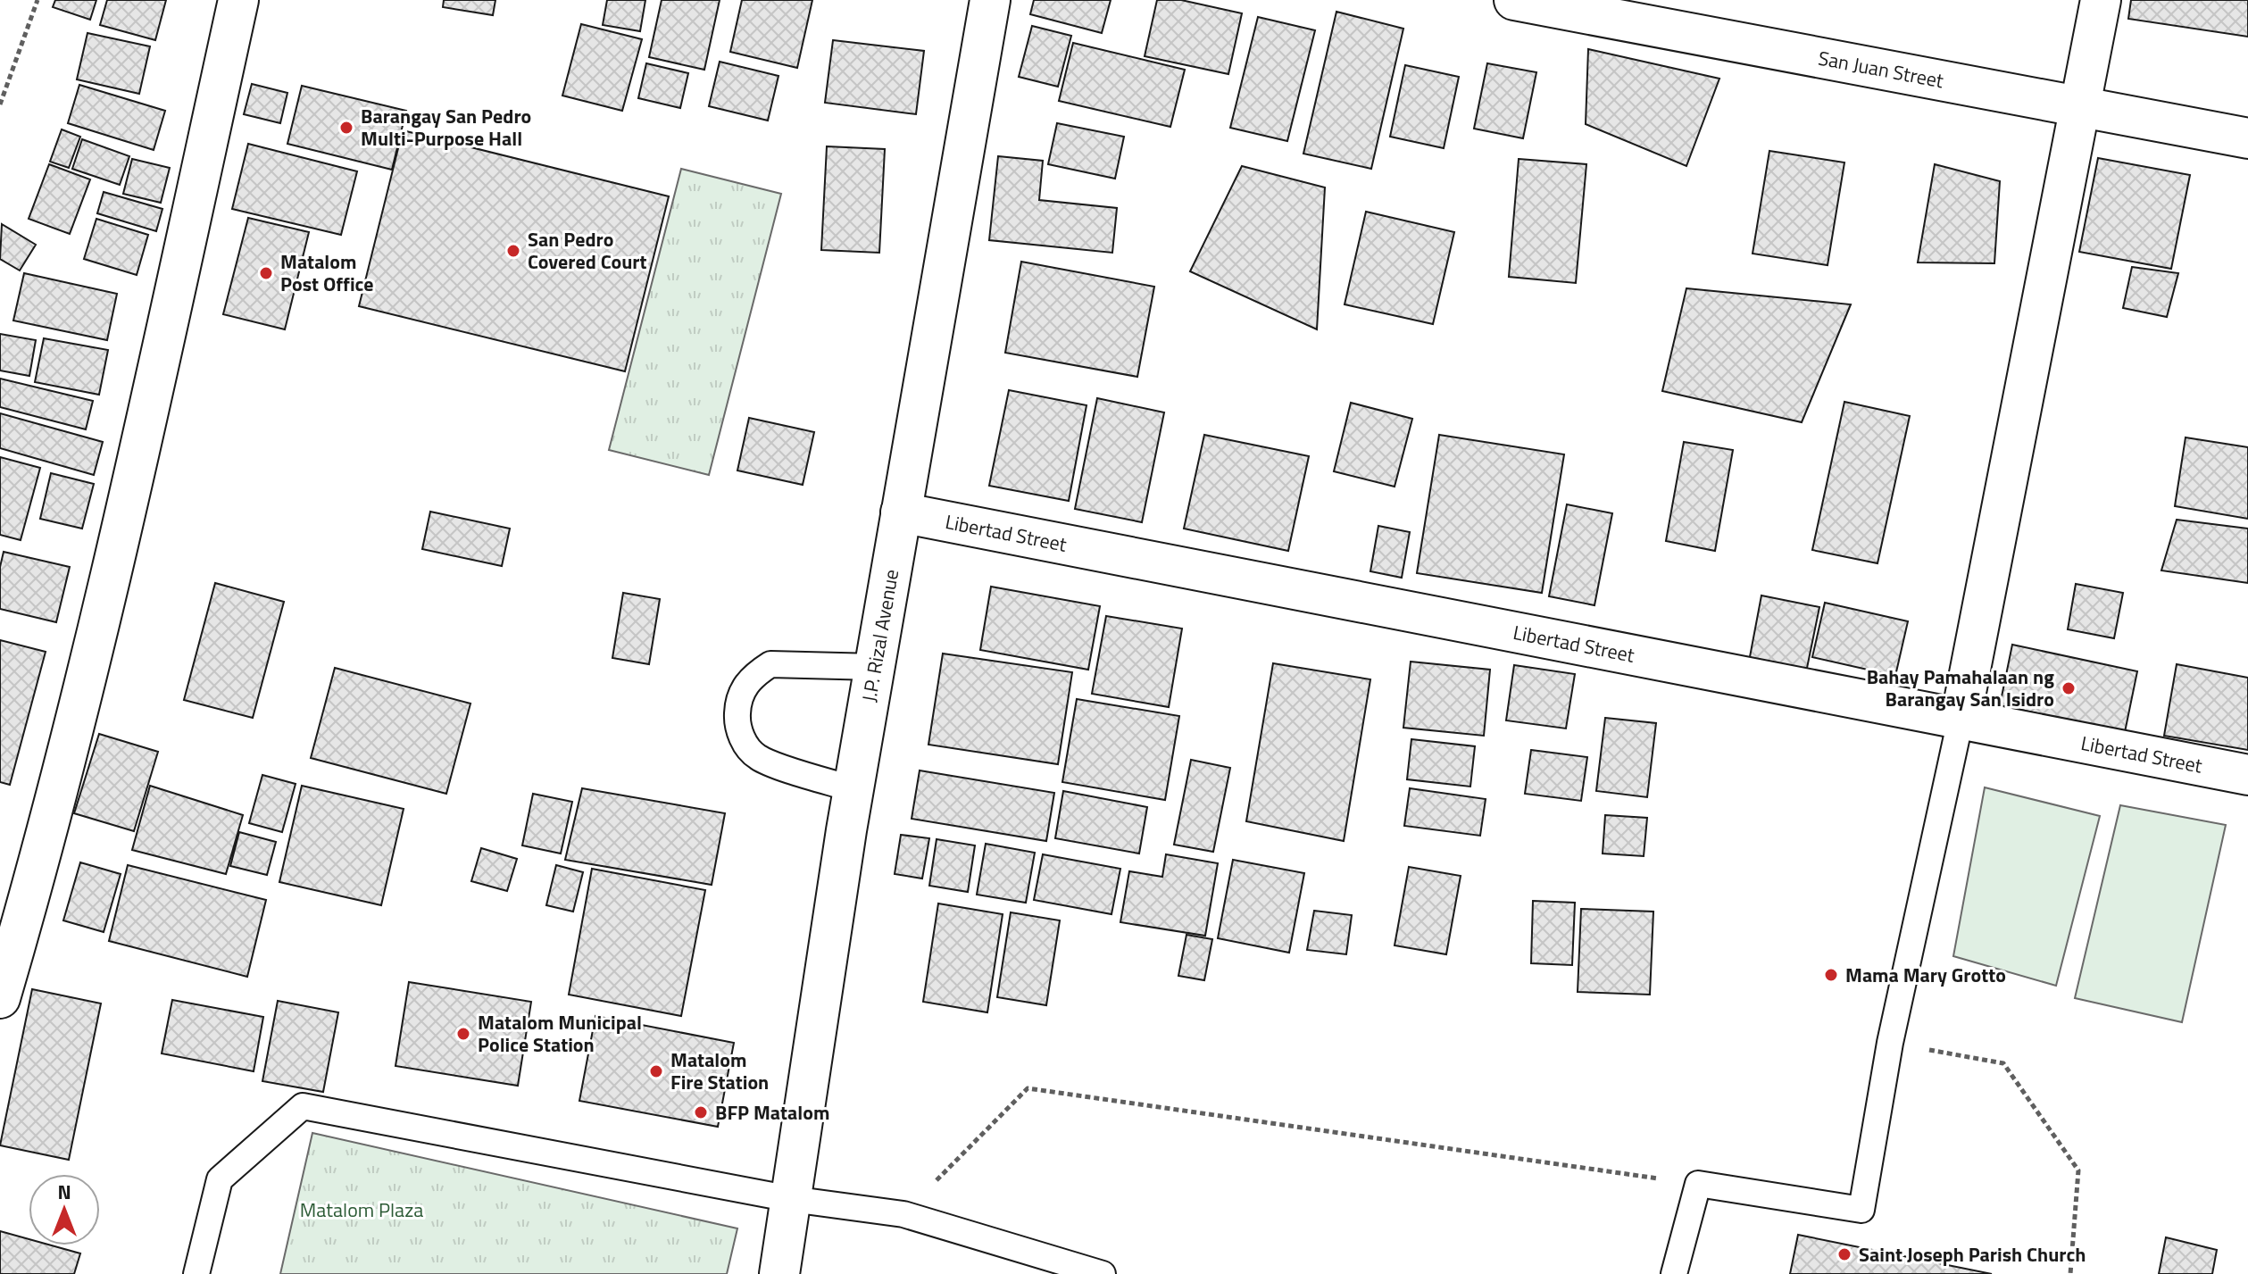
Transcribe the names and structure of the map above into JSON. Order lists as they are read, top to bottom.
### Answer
{
  "streets": {
    "street": ["San Juan Street", "Libertad Street", "J.P. Rizal Avenue"]
  },
  "crossings": [
    ["Libertad Street", "J.P. Rizal Avenue"]
  ],
  "parks": ["Matalom Plaza"],
  "places": [
    "Barangay San Pedro Multi-Purpose Hall",
    "San Pedro Covered Court",
    "Matalom Post Office",
    "Bahay Pamahalaan ng Barangay San Isidro",
    "Mama Mary Grotto",
    "Matalom Municipal Police Station",
    "Matalom Fire Station",
    "BFP Matalom",
    "Saint Joseph Parish Church"
  ],
  "north": "top"
}
